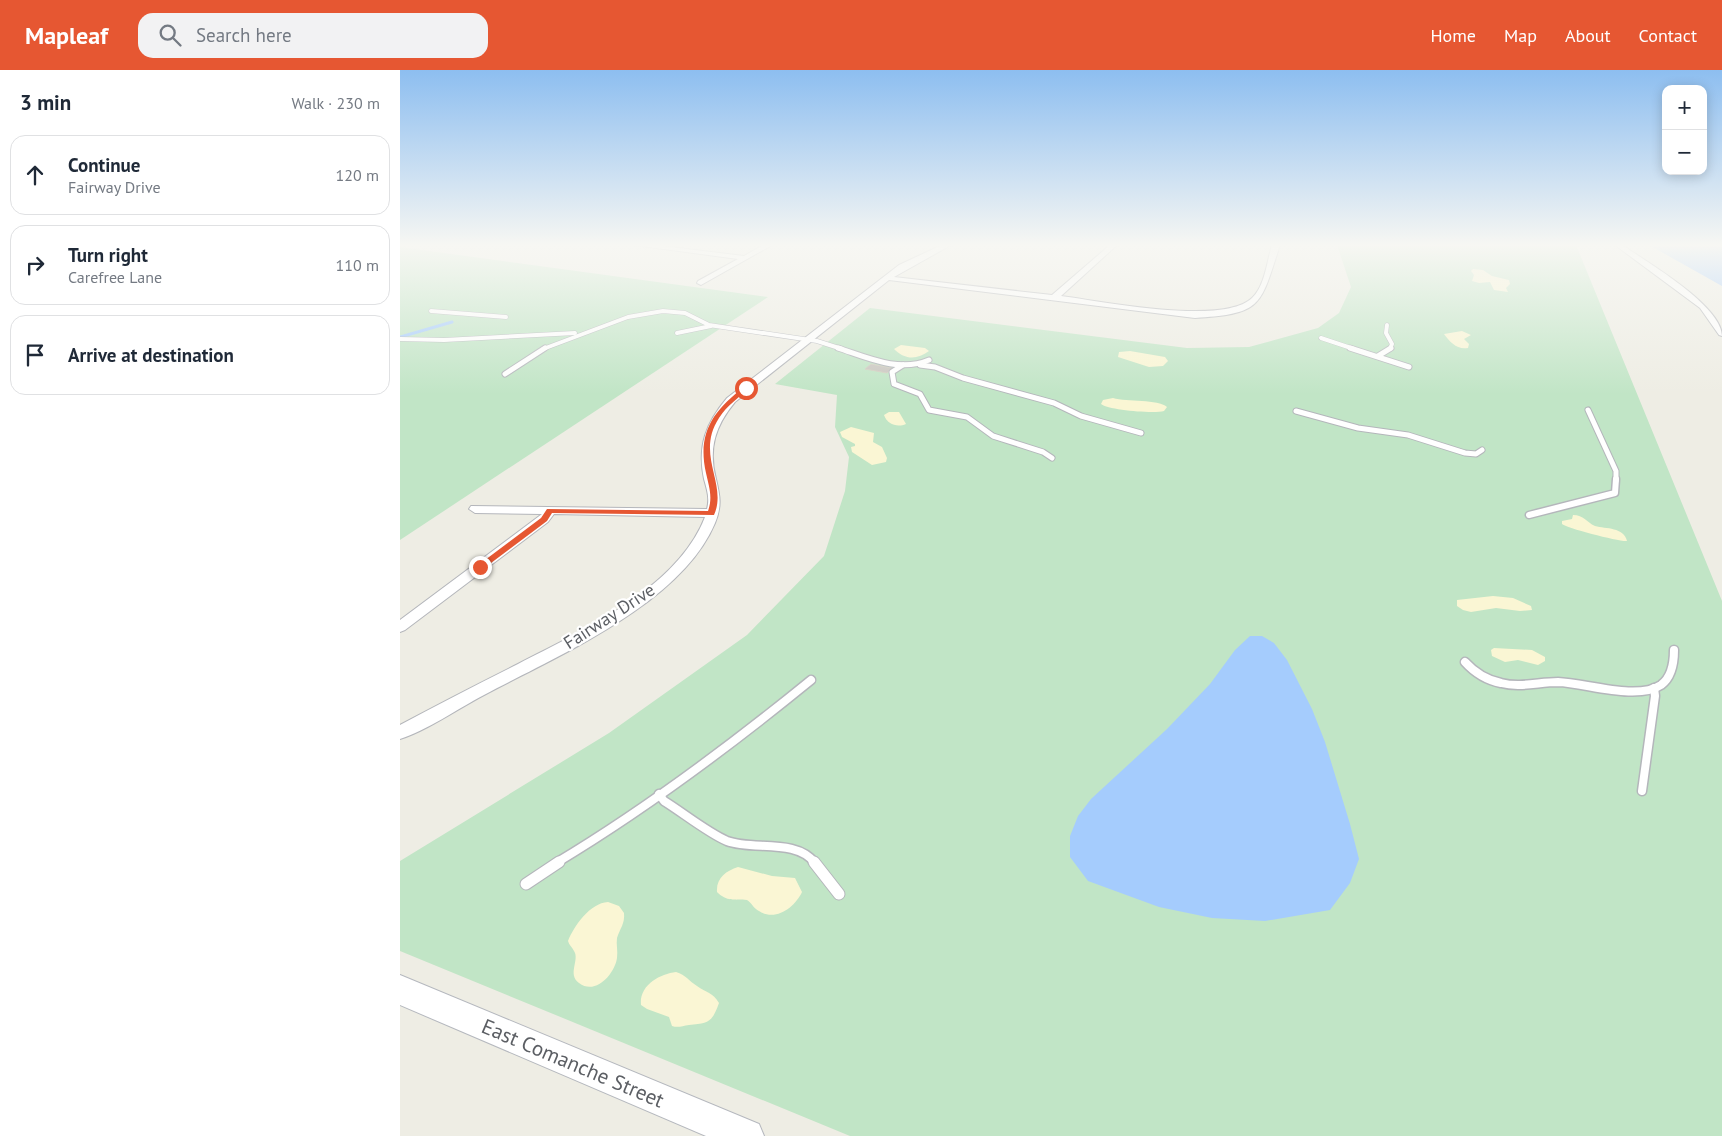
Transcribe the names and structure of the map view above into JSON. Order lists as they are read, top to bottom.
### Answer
{
  "streets": {
    "street": ["Fairway Drive", "East Comanche Street"]
  },
  "page": {
    "header": "Mapleaf",
    "search": "Search here",
    "nav": [
      "Home",
      "Map",
      "About",
      "Contact"
    ],
    "heading": ["3 min", "Walk · 230 m"],
    "map_buttons": ["+", "−"],
    "list": [
      ["Continue", "Fairway Drive", "120 m"],
      ["Turn right", "Carefree Lane", "110 m"],
      "Arrive at destination"
    ]
  }
}
